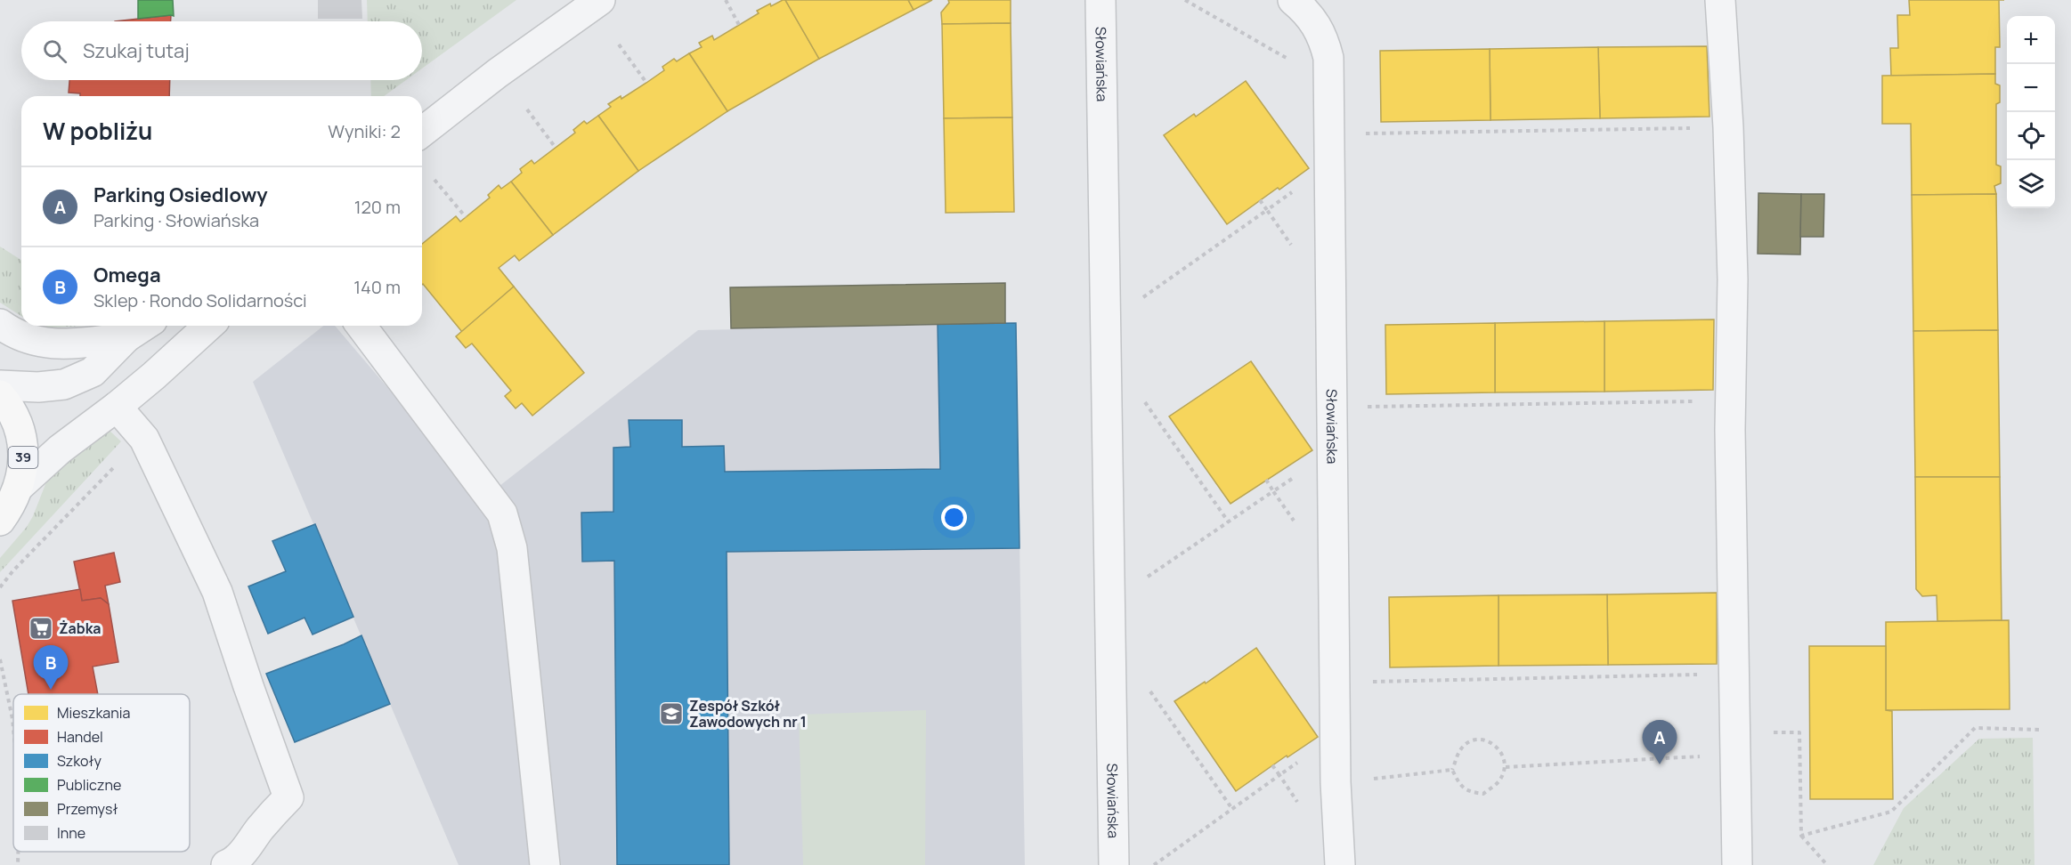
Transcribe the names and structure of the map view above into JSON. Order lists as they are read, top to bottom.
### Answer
{
  "streets": {
    "main road": ["39"],
    "street": ["Słowiańska"]
  },
  "places": {
    "supermarket": ["Żabka"],
    "school or university": ["Zespół Szkół Zawodowych nr 1"]
  },
  "legend": [
    "Mieszkania",
    "Handel",
    "Szkoły",
    "Publiczne",
    "Przemysł",
    "Inne"
  ],
  "page": {
    "map_buttons": ["+", "−"],
    "search": "Szukaj tutaj",
    "heading": ["W pobliżu", "Wyniki: 2"],
    "list": [
      {
        "mark": "A",
        "name": "Parking Osiedlowy",
        "note": "Parking · Słowiańska",
        "value": "120 m"
      },
      {
        "mark": "B",
        "name": "Omega",
        "note": "Sklep · Rondo Solidarności",
        "value": "140 m"
      }
    ],
    "pins": ["B", "A"]
  }
}
